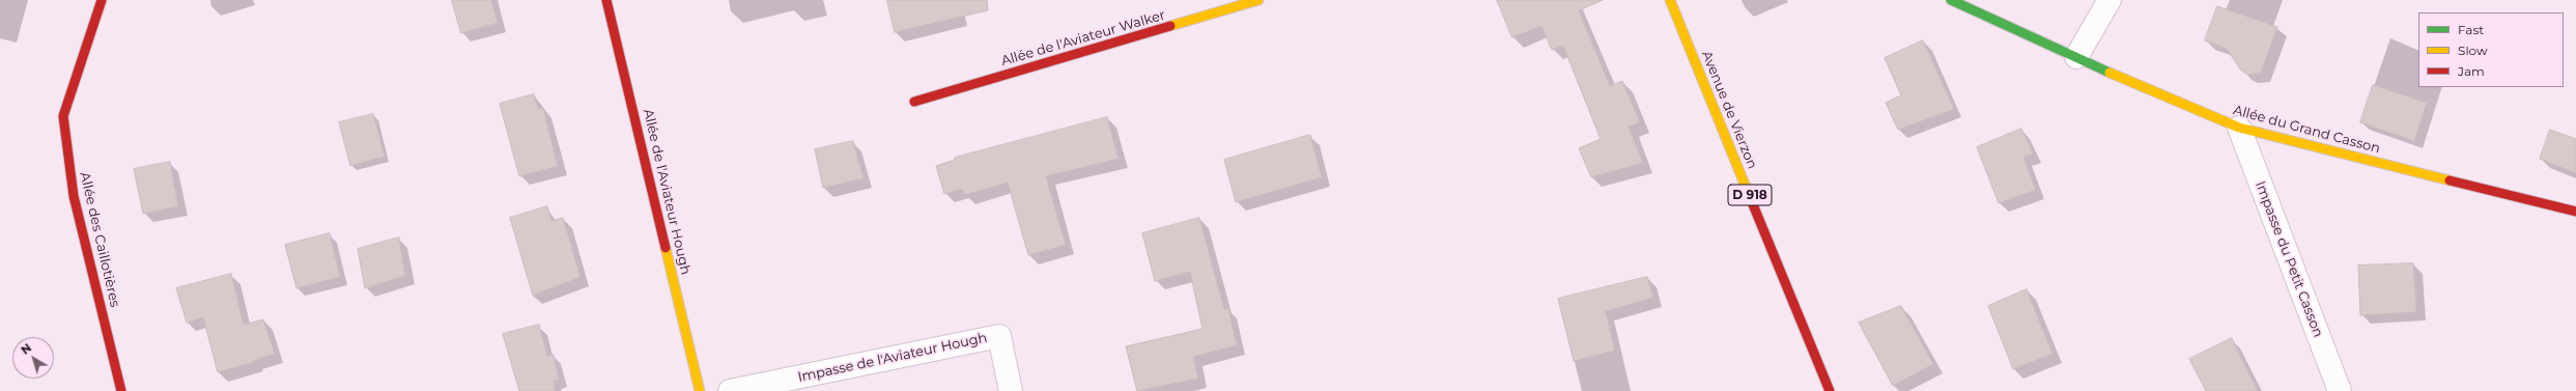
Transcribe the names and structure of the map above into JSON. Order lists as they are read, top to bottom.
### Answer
{
  "streets": {
    "street": [
      "Allée de l'Aviateur Walker",
      "Avenue de Vierzon",
      "Allée du Grand Casson",
      "Allée de l'Aviateur Hough",
      "D 918",
      "Allée des Caillotières",
      "Impasse du Petit Casson",
      "Impasse de l'Aviateur Hough"
    ]
  },
  "crossings": [
    ["Allée du Grand Casson", "Impasse du Petit Casson"]
  ],
  "legend": ["Fast", "Slow", "Jam"],
  "north": "top left"
}
